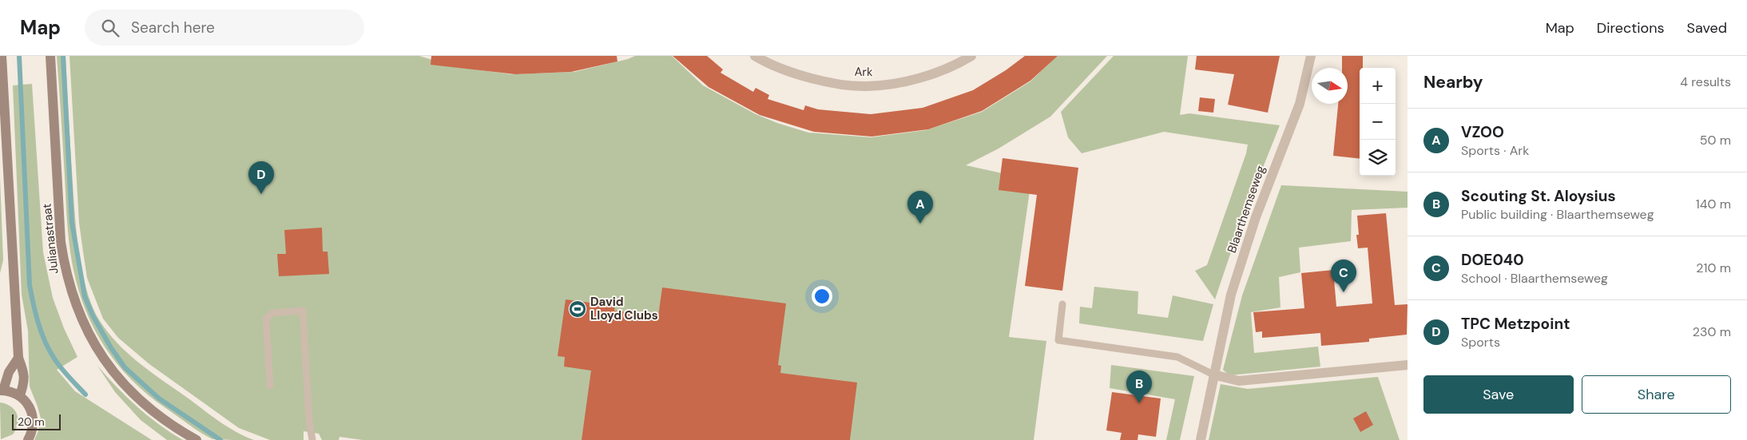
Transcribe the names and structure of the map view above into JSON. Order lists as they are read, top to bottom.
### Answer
{
  "streets": {
    "street": ["Ark", "Blaarthemseweg", "Julianastraat"]
  },
  "places": {
    "sports": ["David Lloyd Clubs"]
  },
  "scale_bar": "20 m",
  "north": "right",
  "page": {
    "header": "Map",
    "search": "Search here",
    "nav": ["Map", "Directions", "Saved"],
    "heading": ["Nearby", "4 results"],
    "map_buttons": ["+", "−"],
    "list": [
      {
        "mark": "A",
        "name": "VZOO",
        "note": "Sports · Ark",
        "value": "50 m"
      },
      {
        "mark": "B",
        "name": "Scouting St. Aloysius",
        "note": "Public building · Blaarthemseweg",
        "value": "140 m"
      },
      {
        "mark": "C",
        "name": "DOE040",
        "note": "School · Blaarthemseweg",
        "value": "210 m"
      },
      {
        "mark": "D",
        "name": "TPC Metzpoint",
        "note": "Sports",
        "value": "230 m"
      }
    ],
    "pins": [
      "D",
      "A",
      "C",
      "B"
    ],
    "buttons": ["Save", "Share"],
    "scale": "20 m"
  }
}
